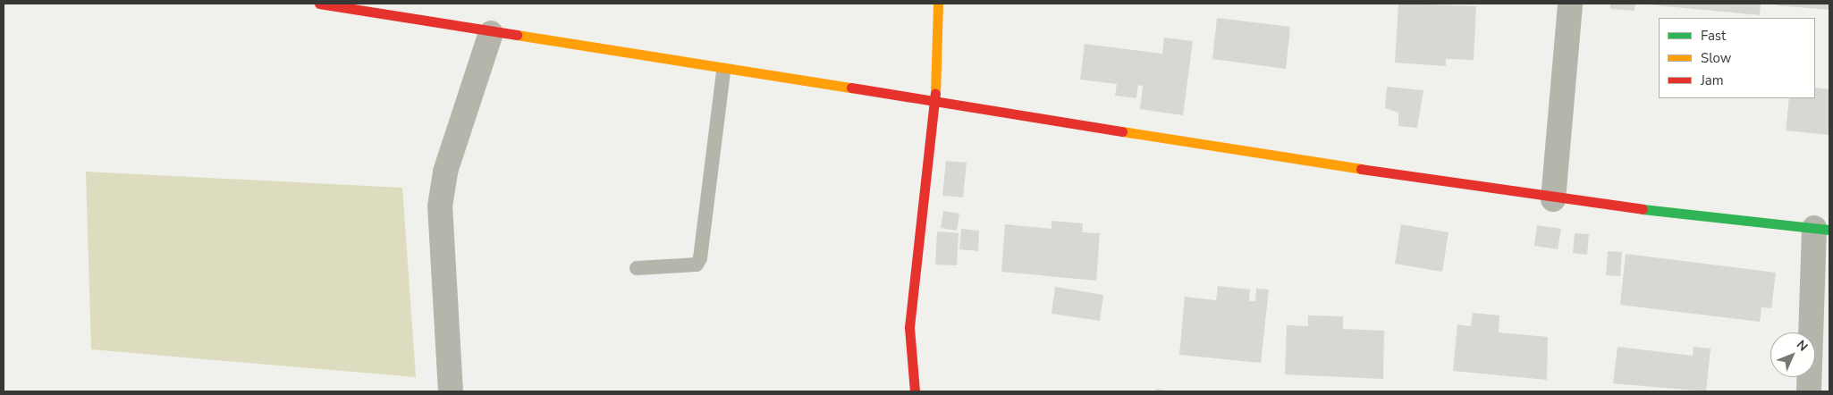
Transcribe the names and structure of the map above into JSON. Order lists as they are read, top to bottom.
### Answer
{
  "legend": ["Fast", "Slow", "Jam"],
  "north": "top right"
}
